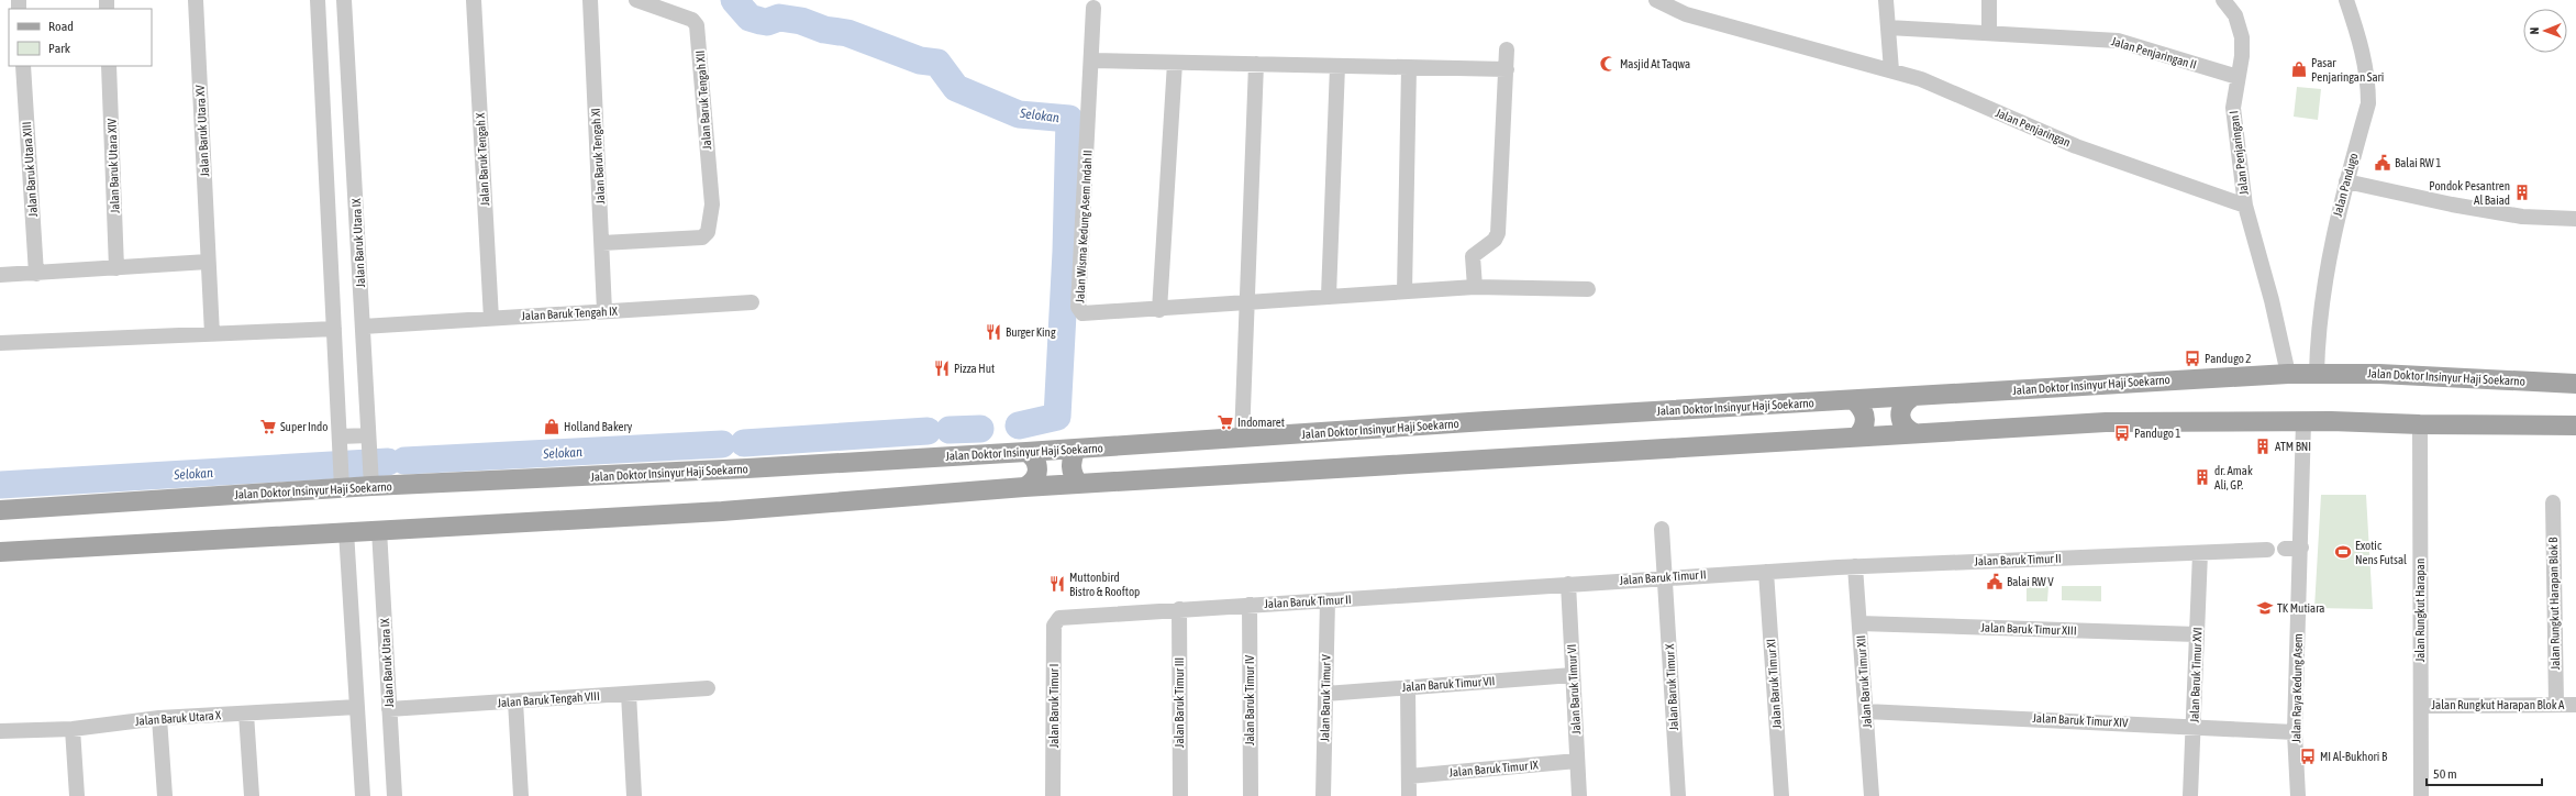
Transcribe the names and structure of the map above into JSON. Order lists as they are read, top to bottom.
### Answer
{
  "streets": {
    "main road": ["Jalan Doktor Insinyur Haji Soekarno"],
    "street": [
      "Jalan Penjaringan II",
      "Jalan Baruk Tengah XII",
      "Jalan Penjaringan",
      "Jalan Baruk Utara XV",
      "Jalan Penjaringan I",
      "Jalan Baruk Tengah XI",
      "Jalan Baruk Tengah X",
      "Jalan Baruk Utara XIV",
      "Jalan Baruk Utara XIII",
      "Jalan Pandugo",
      "Jalan Wisma Kedung Asem Indah II",
      "Jalan Baruk Utara IX",
      "Jalan Baruk Tengah IX",
      "Jalan Baruk Timur II",
      "Jalan Rungkut Harapan Blok B",
      "Jalan Rungkut Harapan",
      "Jalan Baruk Timur XIII",
      "Jalan Baruk Timur XVI",
      "Jalan Baruk Timur XII",
      "Jalan Baruk Timur VII",
      "Jalan Baruk Timur XI",
      "Jalan Baruk Timur X",
      "Jalan Raya Kedung Asem",
      "Jalan Baruk Timur VI",
      "Jalan Baruk Timur V",
      "Jalan Baruk Tengah VIII",
      "Jalan Baruk Timur IV",
      "Jalan Baruk Timur III",
      "Jalan Rungkut Harapan Blok A",
      "Jalan Baruk Timur I",
      "Jalan Baruk Utara X",
      "Jalan Baruk Timur XIV",
      "Jalan Baruk Timur IX"
    ]
  },
  "crossings": [
    ["Jalan Penjaringan II", "Jalan Penjaringan I"],
    ["Jalan Baruk Tengah XII", "Jalan Baruk Tengah XI"],
    ["Jalan Penjaringan", "Jalan Penjaringan I"],
    ["Jalan Baruk Tengah XI", "Jalan Baruk Tengah IX"],
    ["Jalan Baruk Tengah X", "Jalan Baruk Tengah IX"],
    ["Jalan Pandugo", "Jalan Doktor Insinyur Haji Soekarno"],
    ["Jalan Baruk Utara IX", "Jalan Baruk Tengah IX"],
    ["Jalan Baruk Utara IX", "Jalan Doktor Insinyur Haji Soekarno"],
    ["Jalan Baruk Utara IX", "Jalan Baruk Tengah VIII"],
    ["Jalan Baruk Timur II", "Jalan Baruk Timur XVI"],
    ["Jalan Baruk Timur II", "Jalan Baruk Timur XII"],
    ["Jalan Baruk Timur II", "Jalan Baruk Timur XI"],
    ["Jalan Baruk Timur II", "Jalan Baruk Timur X"],
    ["Jalan Baruk Timur II", "Jalan Baruk Timur VI"],
    ["Jalan Baruk Timur II", "Jalan Baruk Timur V"],
    ["Jalan Baruk Timur II", "Jalan Baruk Timur IV"],
    ["Jalan Baruk Timur II", "Jalan Baruk Timur III"],
    ["Jalan Baruk Timur II", "Jalan Baruk Timur I"],
    ["Jalan Rungkut Harapan Blok B", "Jalan Rungkut Harapan Blok A"],
    ["Jalan Rungkut Harapan", "Jalan Rungkut Harapan Blok A"],
    ["Jalan Baruk Timur XIII", "Jalan Baruk Timur XVI"],
    ["Jalan Baruk Timur XIII", "Jalan Baruk Timur XII"],
    ["Jalan Baruk Timur XVI", "Jalan Baruk Timur XIV"],
    ["Jalan Baruk Timur XII", "Jalan Baruk Timur XIV"],
    ["Jalan Baruk Timur VII", "Jalan Baruk Timur VI"],
    ["Jalan Baruk Timur VII", "Jalan Baruk Timur V"],
    ["Jalan Raya Kedung Asem", "Jalan Baruk Timur XIV"],
    ["Jalan Baruk Timur VI", "Jalan Baruk Timur IX"]
  ],
  "water": ["Selokan"],
  "places": {
    "mosque": ["Masjid At Taqwa"],
    "shop": ["Pasar Penjaringan Sari", "Holland Bakery"],
    "public building": ["Balai RW 1", "Balai RW V"],
    "building": ["Pondok Pesantren Al Baiad", "ATM BNI", "dr. Amak Ali, GP."],
    "restaurant": ["Burger King", "Pizza Hut", "Muttonbird Bistro & Rooftop"],
    "bus stop": ["Pandugo 2", "Pandugo 1", "MI Al-Bukhori B"],
    "supermarket": ["Indomaret", "Super Indo"],
    "sports": ["Exotic Nens Futsal"],
    "school or university": ["TK Mutiara"]
  },
  "legend": ["Road", "Park"],
  "scale_bar": "50 m",
  "north": "left"
}
